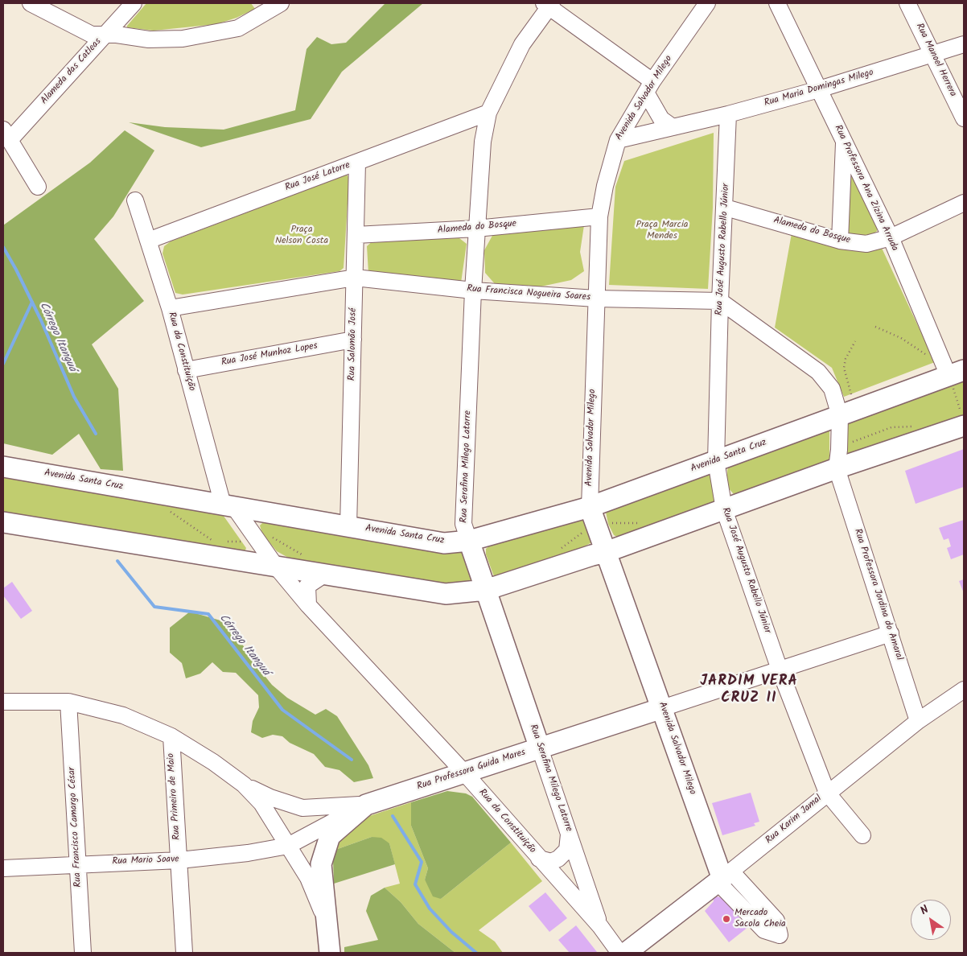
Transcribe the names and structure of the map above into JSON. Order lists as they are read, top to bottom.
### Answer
{
  "streets": {
    "main road": [
      "Avenida Salvador Milego",
      "Avenida Santa Cruz",
      "Rua Serafina Milego Latorre",
      "Rua Professora Guida Mares",
      "Rua Karim Jamal"
    ],
    "street": [
      "Rua Manoel Herrera",
      "Alameda das Catleas",
      "Rua Maria Domingas Milego",
      "Rua José Latorre",
      "Rua Professora Ana Zizina Arruda",
      "Alameda do Bosque",
      "Rua José Augusto Rabello Júnior",
      "Rua Francisca Nogueira Soares",
      "Rua Salomão José",
      "Rua da Constituição",
      "Rua José Munhoz Lopes",
      "Rua Professora Jordina do Amaral",
      "Rua Primeiro de Maio",
      "Rua Francisco Camargo César",
      "Rua Mario Soave"
    ]
  },
  "crossings": [
    ["Rua Manoel Herrera", "Rua Maria Domingas Milego"],
    ["Rua Maria Domingas Milego", "Avenida Salvador Milego"],
    ["Rua Maria Domingas Milego", "Rua Professora Ana Zizina Arruda"],
    ["Rua Maria Domingas Milego", "Rua José Augusto Rabello Júnior"],
    ["Avenida Salvador Milego", "Alameda do Bosque"],
    ["Avenida Salvador Milego", "Rua Francisca Nogueira Soares"],
    ["Avenida Salvador Milego", "Avenida Santa Cruz"],
    ["Avenida Salvador Milego", "Rua Professora Guida Mares"],
    ["Avenida Salvador Milego", "Rua Karim Jamal"],
    ["Rua José Latorre", "Rua Salomão José"],
    ["Rua José Latorre", "Rua da Constituição"],
    ["Rua José Latorre", "Rua Serafina Milego Latorre"],
    ["Rua Professora Ana Zizina Arruda", "Alameda do Bosque"],
    ["Rua Professora Ana Zizina Arruda", "Avenida Santa Cruz"],
    ["Alameda do Bosque", "Rua José Augusto Rabello Júnior"],
    ["Alameda do Bosque", "Rua Salomão José"],
    ["Alameda do Bosque", "Rua Serafina Milego Latorre"],
    ["Rua José Augusto Rabello Júnior", "Rua Francisca Nogueira Soares"],
    ["Rua José Augusto Rabello Júnior", "Avenida Santa Cruz"],
    ["Rua José Augusto Rabello Júnior", "Rua Professora Guida Mares"],
    ["Rua José Augusto Rabello Júnior", "Rua Karim Jamal"],
    ["Rua Francisca Nogueira Soares", "Rua Salomão José"],
    ["Rua Francisca Nogueira Soares", "Rua da Constituição"],
    ["Rua Francisca Nogueira Soares", "Rua Serafina Milego Latorre"],
    ["Rua Salomão José", "Rua José Munhoz Lopes"],
    ["Rua Salomão José", "Avenida Santa Cruz"],
    ["Rua da Constituição", "Rua José Munhoz Lopes"],
    ["Rua da Constituição", "Avenida Santa Cruz"],
    ["Rua da Constituição", "Rua Serafina Milego Latorre"],
    ["Rua da Constituição", "Rua Professora Guida Mares"],
    ["Avenida Santa Cruz", "Rua Serafina Milego Latorre"],
    ["Rua Serafina Milego Latorre", "Rua Professora Guida Mares"],
    ["Rua Professora Jordina do Amaral", "Rua Professora Guida Mares"],
    ["Rua Professora Jordina do Amaral", "Rua Karim Jamal"],
    ["Rua Professora Guida Mares", "Rua Mario Soave"],
    ["Rua Primeiro de Maio", "Rua Mario Soave"],
    ["Rua Francisco Camargo César", "Rua Mario Soave"]
  ],
  "districts": ["JARDIM VERA CRUZ II"],
  "water": ["Córrego Itanguá"],
  "parks": ["Praça Marcia Mendes", "Praça Nelson Costa"],
  "places": ["Mercado Sacola Cheia"],
  "north": "top left"
}
